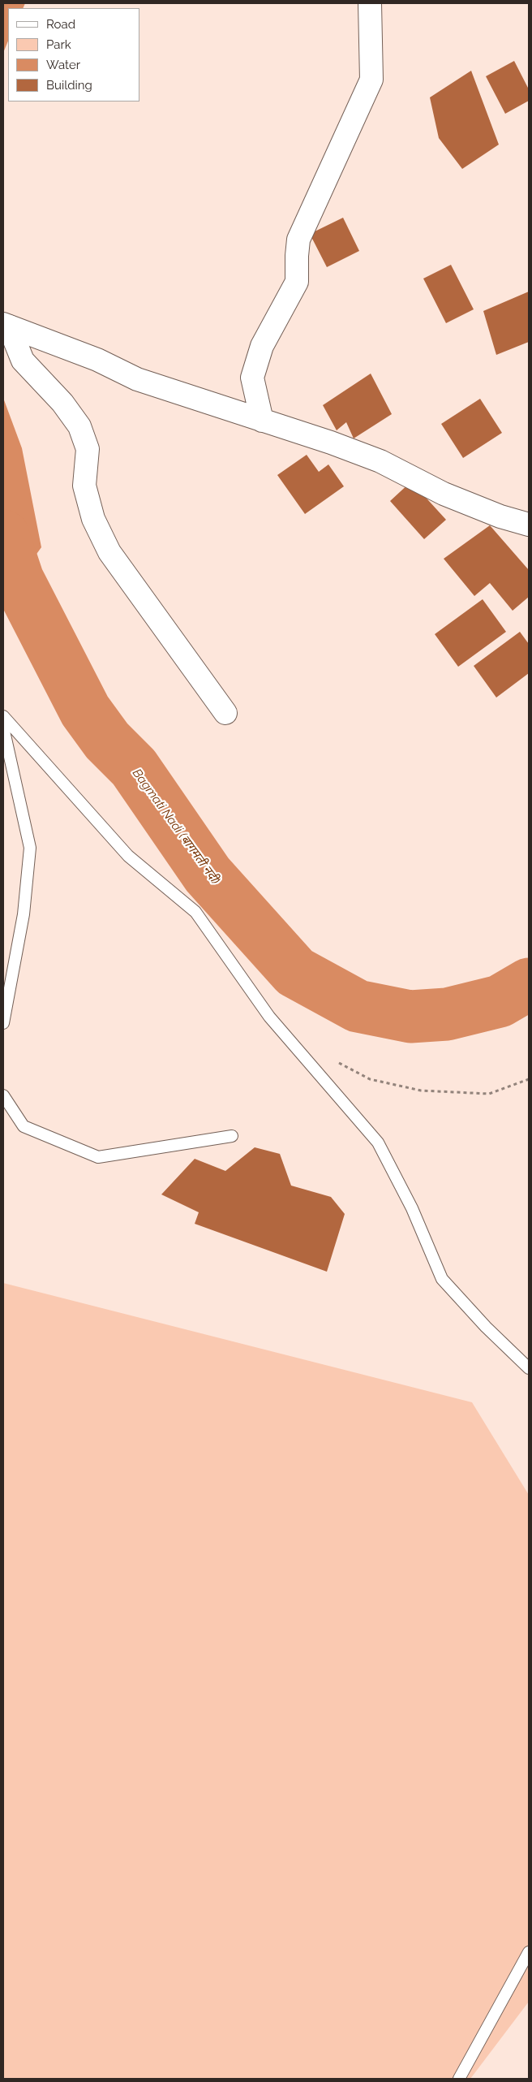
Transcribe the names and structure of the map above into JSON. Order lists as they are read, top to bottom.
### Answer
{
  "water": ["Bagmati Nadi (बागमती नदी)"],
  "legend": [
    "Road",
    "Park",
    "Water",
    "Building"
  ]
}
